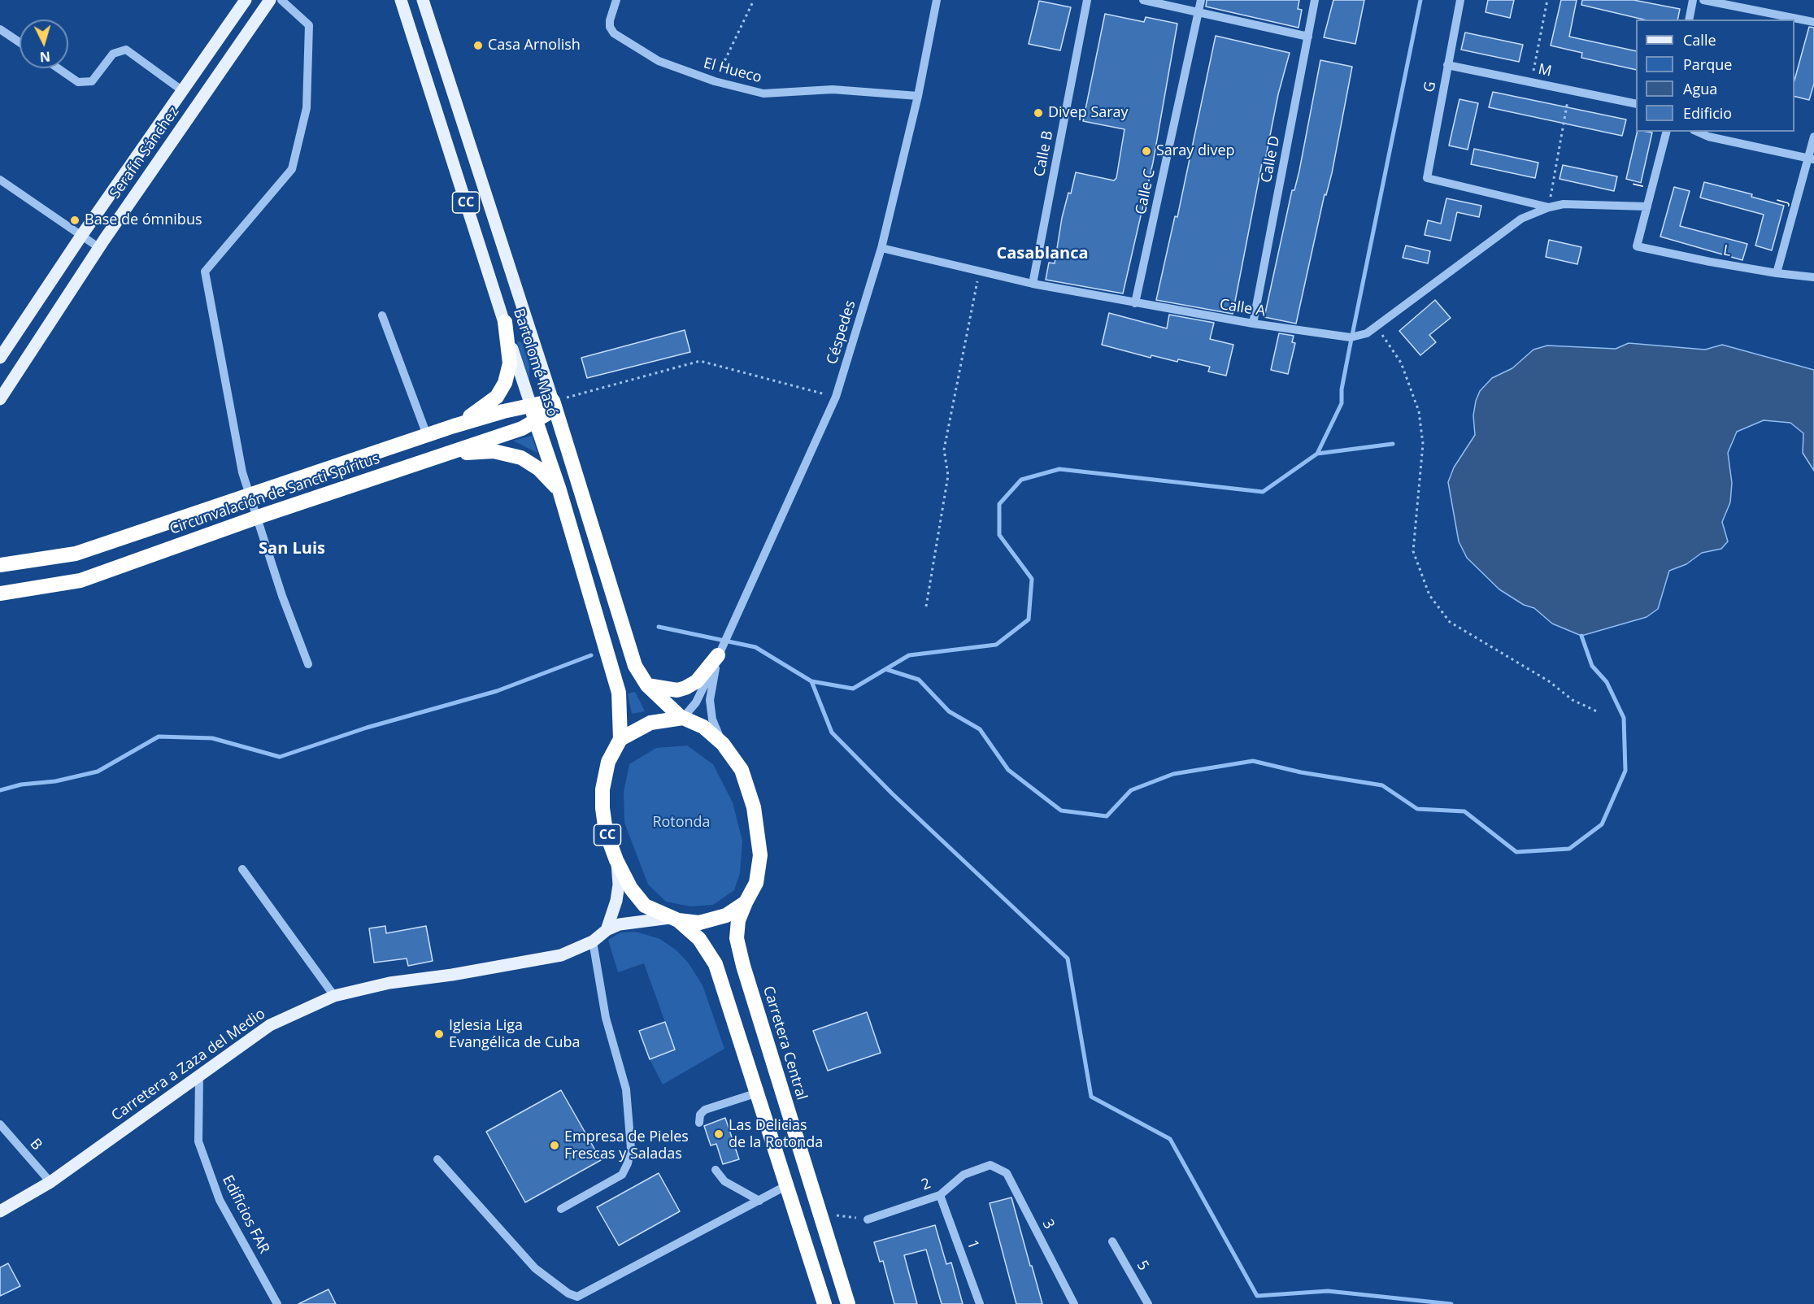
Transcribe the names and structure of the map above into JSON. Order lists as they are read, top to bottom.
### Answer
{
  "streets": {
    "highway": [
      "CC",
      "Bartolomé Masó",
      "Circunvalación de Sancti Spíritus",
      "Carretera Central"
    ],
    "main road": ["Serafín Sánchez", "Carretera a Zaza del Medio"],
    "street": [
      "El Hueco",
      "M",
      "G",
      "Calle B",
      "Calle D",
      "I",
      "Calle C",
      "J",
      "L",
      "Calle A",
      "Céspedes",
      "B",
      "2",
      "Edificios FAR",
      "3",
      "1",
      "5"
    ]
  },
  "crossings": [
    ["El Hueco", "Céspedes"],
    ["M", "G"],
    ["G", "Calle A"],
    ["Calle B", "Calle A"],
    ["Calle D", "Calle A"],
    ["I", "L"],
    ["I", "Calle A"],
    ["Calle C", "Calle A"],
    ["J", "L"],
    ["CC", "Céspedes"],
    ["CC", "Bartolomé Masó"],
    ["CC", "Carretera Central"],
    ["CC", "Carretera a Zaza del Medio"],
    ["Calle A", "Céspedes"],
    ["Céspedes", "Bartolomé Masó"],
    ["Bartolomé Masó", "Circunvalación de Sancti Spíritus"],
    ["Carretera a Zaza del Medio", "B"],
    ["Carretera a Zaza del Medio", "Edificios FAR"],
    ["2", "3"],
    ["2", "1"]
  ],
  "districts": ["Casablanca", "San Luis"],
  "parks": ["Rotonda"],
  "places": [
    "Casa Arnolish",
    "Divep Saray",
    "Saray divep",
    "Base de ómnibus",
    "Iglesia Liga Evangélica de Cuba",
    "Las Delicias de la Rotonda",
    "Empresa de Pieles Frescas y Saladas"
  ],
  "legend": [
    "Calle",
    "Parque",
    "Agua",
    "Edificio"
  ],
  "north": "bottom"
}
